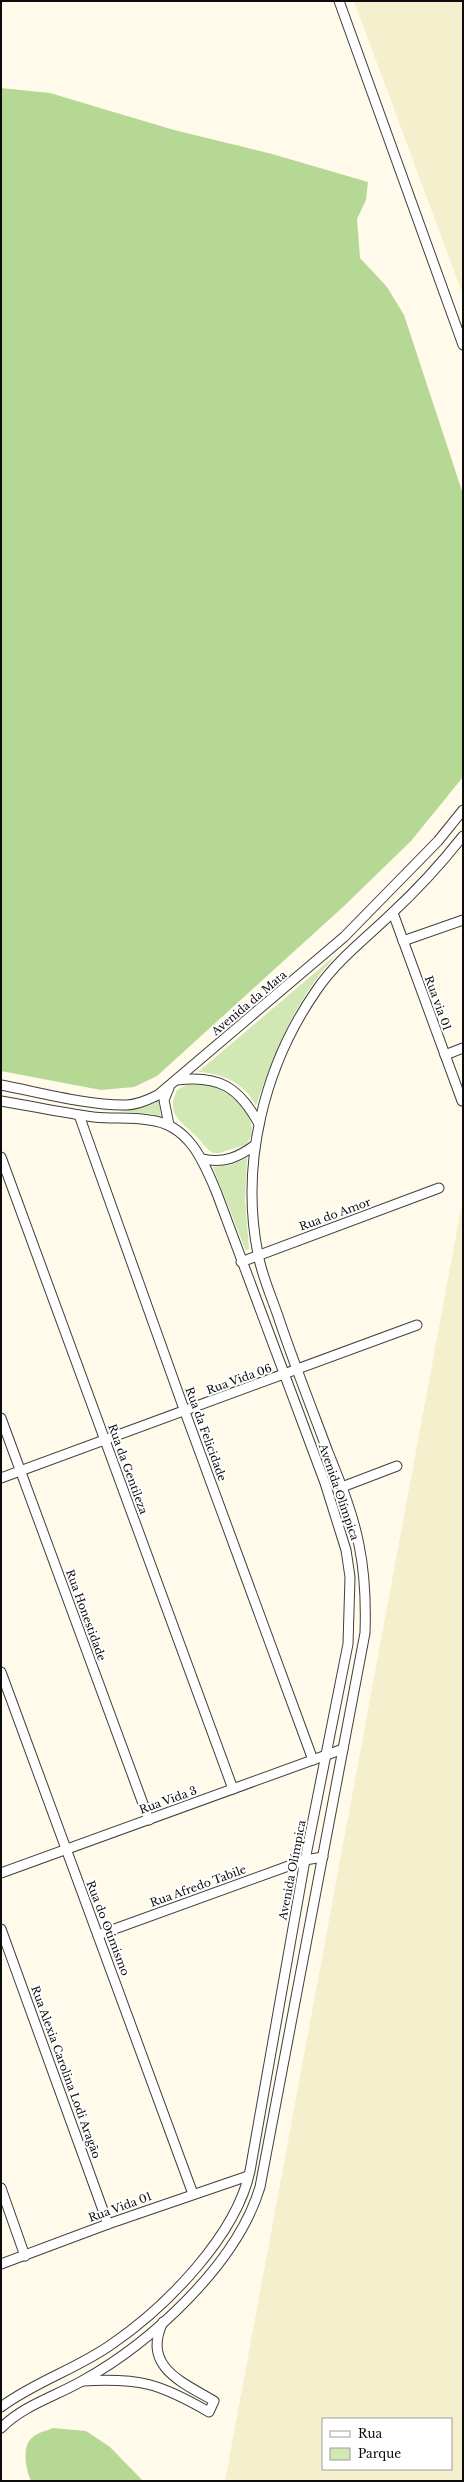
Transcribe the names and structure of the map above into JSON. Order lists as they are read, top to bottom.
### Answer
{
  "streets": {
    "street": [
      "Avenida da Mata",
      "Rua via 01",
      "Rua do Amor",
      "Rua Vida 06",
      "Rua da Felicidade",
      "Rua da Gentileza",
      "Avenida Olímpica",
      "Rua Honestidade",
      "Rua Vida 3",
      "Rua Afredo Tabile",
      "Rua do Otimismo",
      "Rua Alexia Carolina Lodi Aragão",
      "Rua Vida 01"
    ]
  },
  "crossings": [
    ["Avenida da Mata", "Avenida Olímpica"],
    ["Rua do Amor", "Avenida Olímpica"],
    ["Rua Vida 06", "Rua da Felicidade"],
    ["Rua Vida 06", "Rua da Gentileza"],
    ["Rua Vida 06", "Avenida Olímpica"],
    ["Rua Vida 06", "Rua Honestidade"],
    ["Rua da Felicidade", "Rua Vida 3"],
    ["Rua da Gentileza", "Rua Vida 3"],
    ["Avenida Olímpica", "Rua Vida 3"],
    ["Avenida Olímpica", "Rua Afredo Tabile"],
    ["Avenida Olímpica", "Rua Vida 01"],
    ["Rua Honestidade", "Rua Vida 3"],
    ["Rua Vida 3", "Rua do Otimismo"],
    ["Rua Afredo Tabile", "Rua do Otimismo"],
    ["Rua do Otimismo", "Rua Vida 01"],
    ["Rua Alexia Carolina Lodi Aragão", "Rua Vida 01"]
  ],
  "legend": ["Rua", "Parque"]
}
